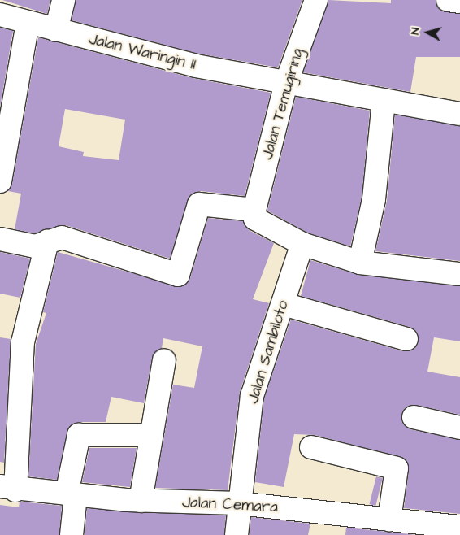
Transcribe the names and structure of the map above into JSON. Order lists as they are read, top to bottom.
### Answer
{
  "streets": {
    "street": [
      "Jalan Waringin II",
      "Jalan Temugiring",
      "Jalan Sambiloto",
      "Jalan Cemara"
    ]
  },
  "crossings": [
    ["Jalan Waringin II", "Jalan Temugiring"],
    ["Jalan Sambiloto", "Jalan Cemara"]
  ],
  "north": "left"
}
